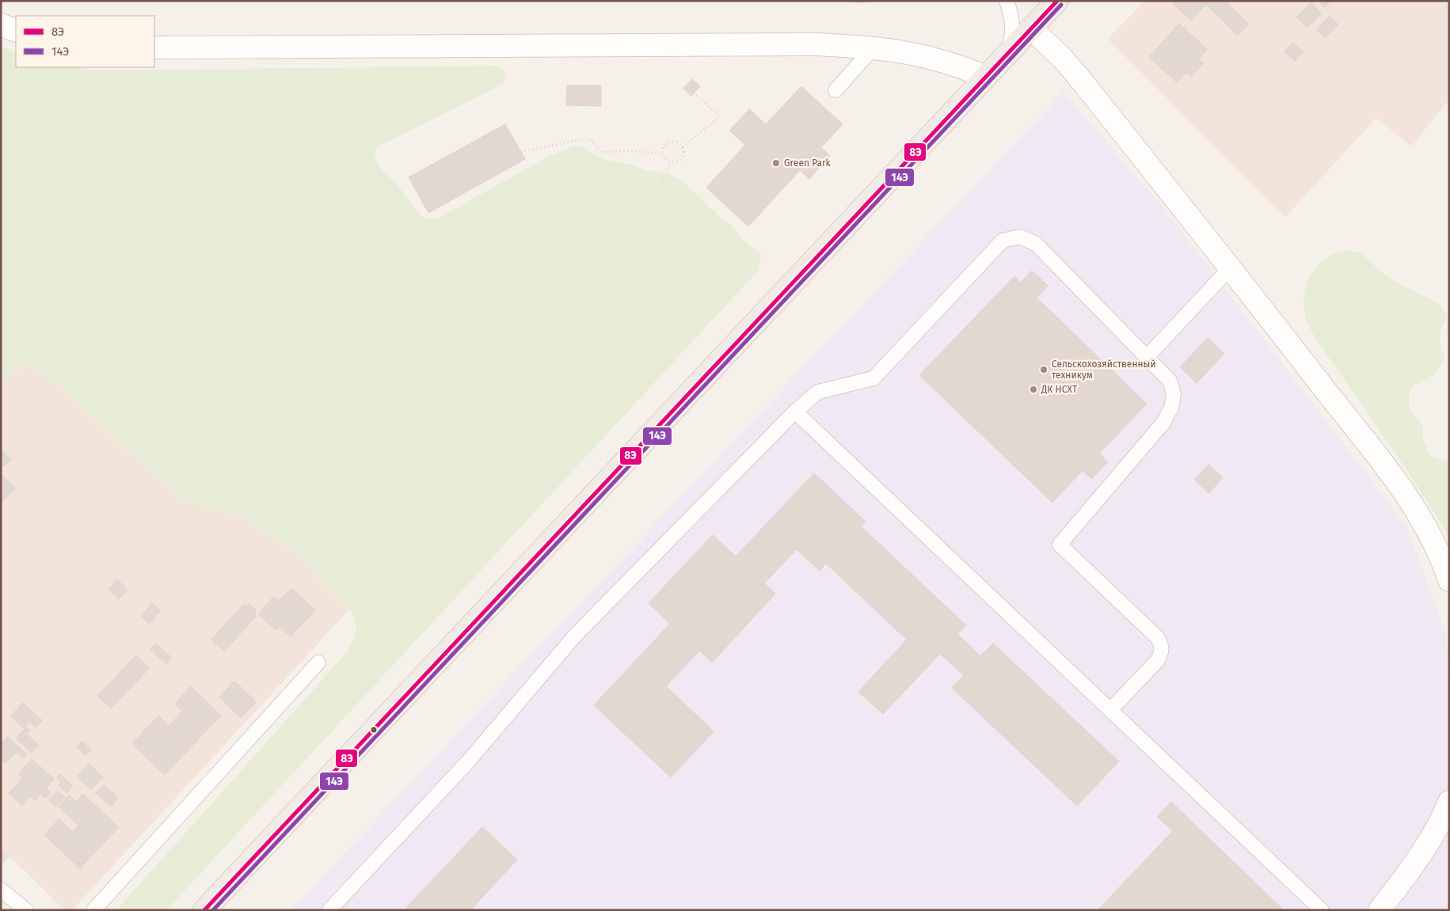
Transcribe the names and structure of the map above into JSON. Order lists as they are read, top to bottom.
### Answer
{
  "places": ["Green Park", "Сельскохозяйственный техникум", "ДК НСХТ"],
  "lines": ["transit line 8Э", "transit line 14Э"],
  "legend": ["8Э", "14Э"]
}
